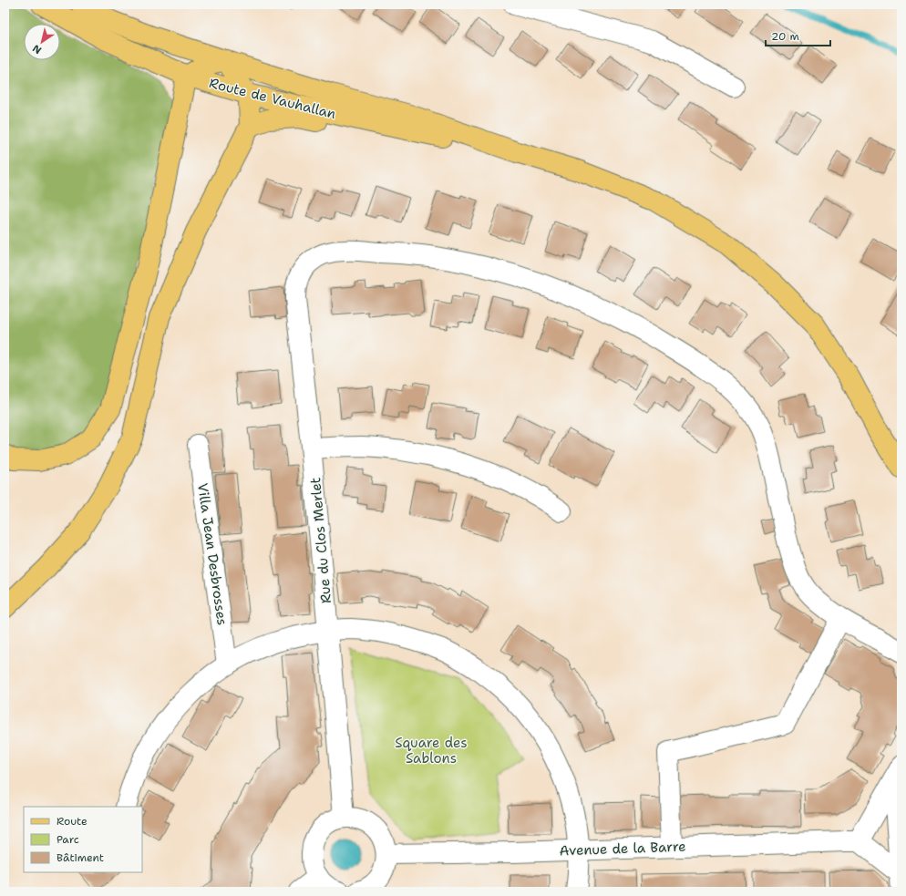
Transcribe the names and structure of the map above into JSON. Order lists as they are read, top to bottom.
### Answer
{
  "streets": {
    "main road": ["Route de Vauhallan"],
    "street": ["Rue du Clos Merlet", "Villa Jean Desbrosses", "Avenue de la Barre"]
  },
  "parks": ["Square des Sablons"],
  "legend": ["Route", "Parc", "Bâtiment"],
  "scale_bar": "20 m",
  "north": "bottom left"
}
